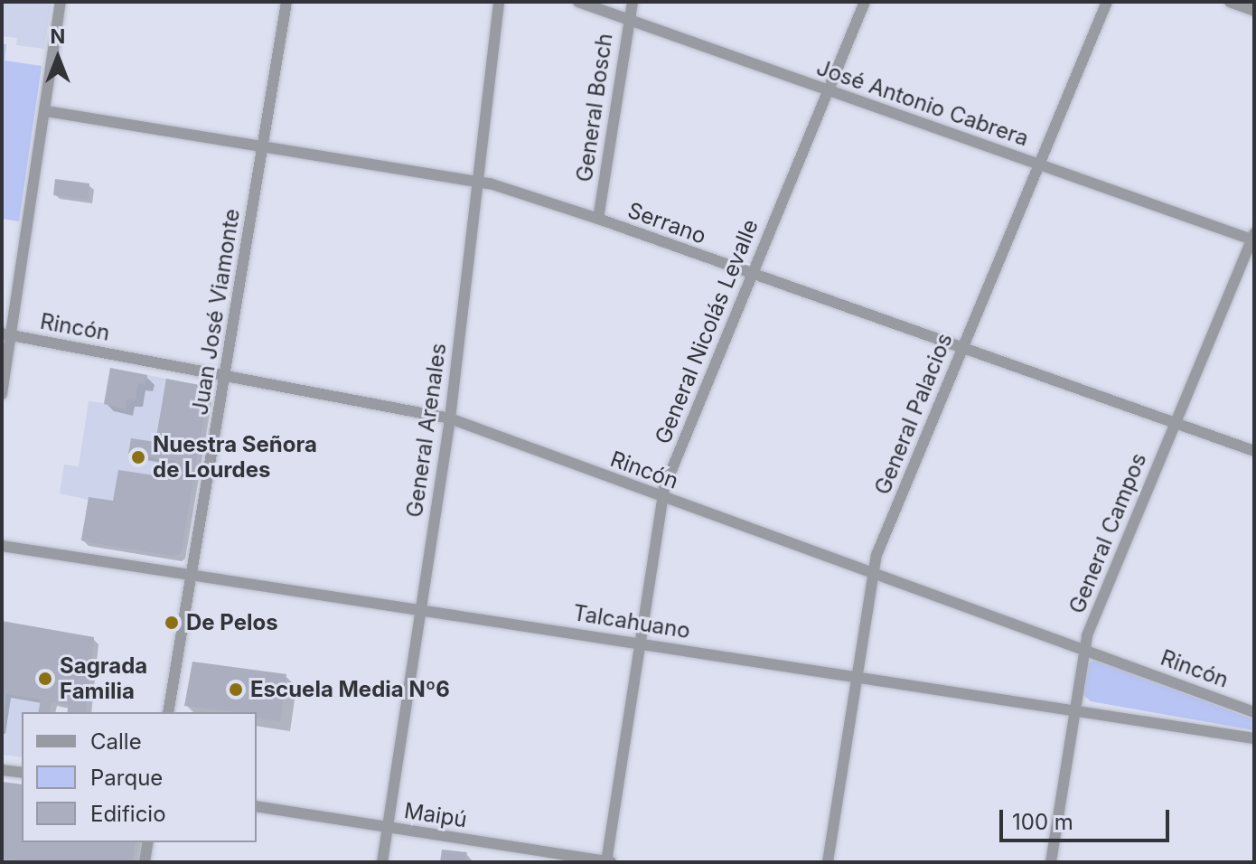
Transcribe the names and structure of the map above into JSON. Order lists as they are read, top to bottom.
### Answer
{
  "streets": {
    "street": [
      "José Antonio Cabrera",
      "General Bosch",
      "Serrano",
      "Juan José Viamonte",
      "Rincón",
      "General Nicolás Levalle",
      "General Palacios",
      "General Arenales",
      "General Campos",
      "Talcahuano",
      "Maipú"
    ]
  },
  "crossings": [
    ["José Antonio Cabrera", "General Bosch"],
    ["José Antonio Cabrera", "General Nicolás Levalle"],
    ["José Antonio Cabrera", "General Palacios"],
    ["José Antonio Cabrera", "General Campos"],
    ["General Bosch", "Serrano"],
    ["Serrano", "Juan José Viamonte"],
    ["Serrano", "General Nicolás Levalle"],
    ["Serrano", "General Palacios"],
    ["Serrano", "General Arenales"],
    ["Serrano", "General Campos"],
    ["Juan José Viamonte", "Rincón"],
    ["Juan José Viamonte", "Talcahuano"],
    ["Rincón", "General Nicolás Levalle"],
    ["Rincón", "General Palacios"],
    ["Rincón", "General Arenales"],
    ["Rincón", "General Campos"],
    ["General Nicolás Levalle", "Talcahuano"],
    ["General Nicolás Levalle", "Maipú"],
    ["General Palacios", "Talcahuano"],
    ["General Arenales", "Talcahuano"],
    ["General Arenales", "Maipú"],
    ["General Campos", "Talcahuano"]
  ],
  "places": [
    "Nuestra Señora de Lourdes",
    "De Pelos",
    "Sagrada Familia",
    "Escuela Media Nº6"
  ],
  "legend": ["Calle", "Parque", "Edificio"],
  "scale_bar": "100 m",
  "north": "top"
}
